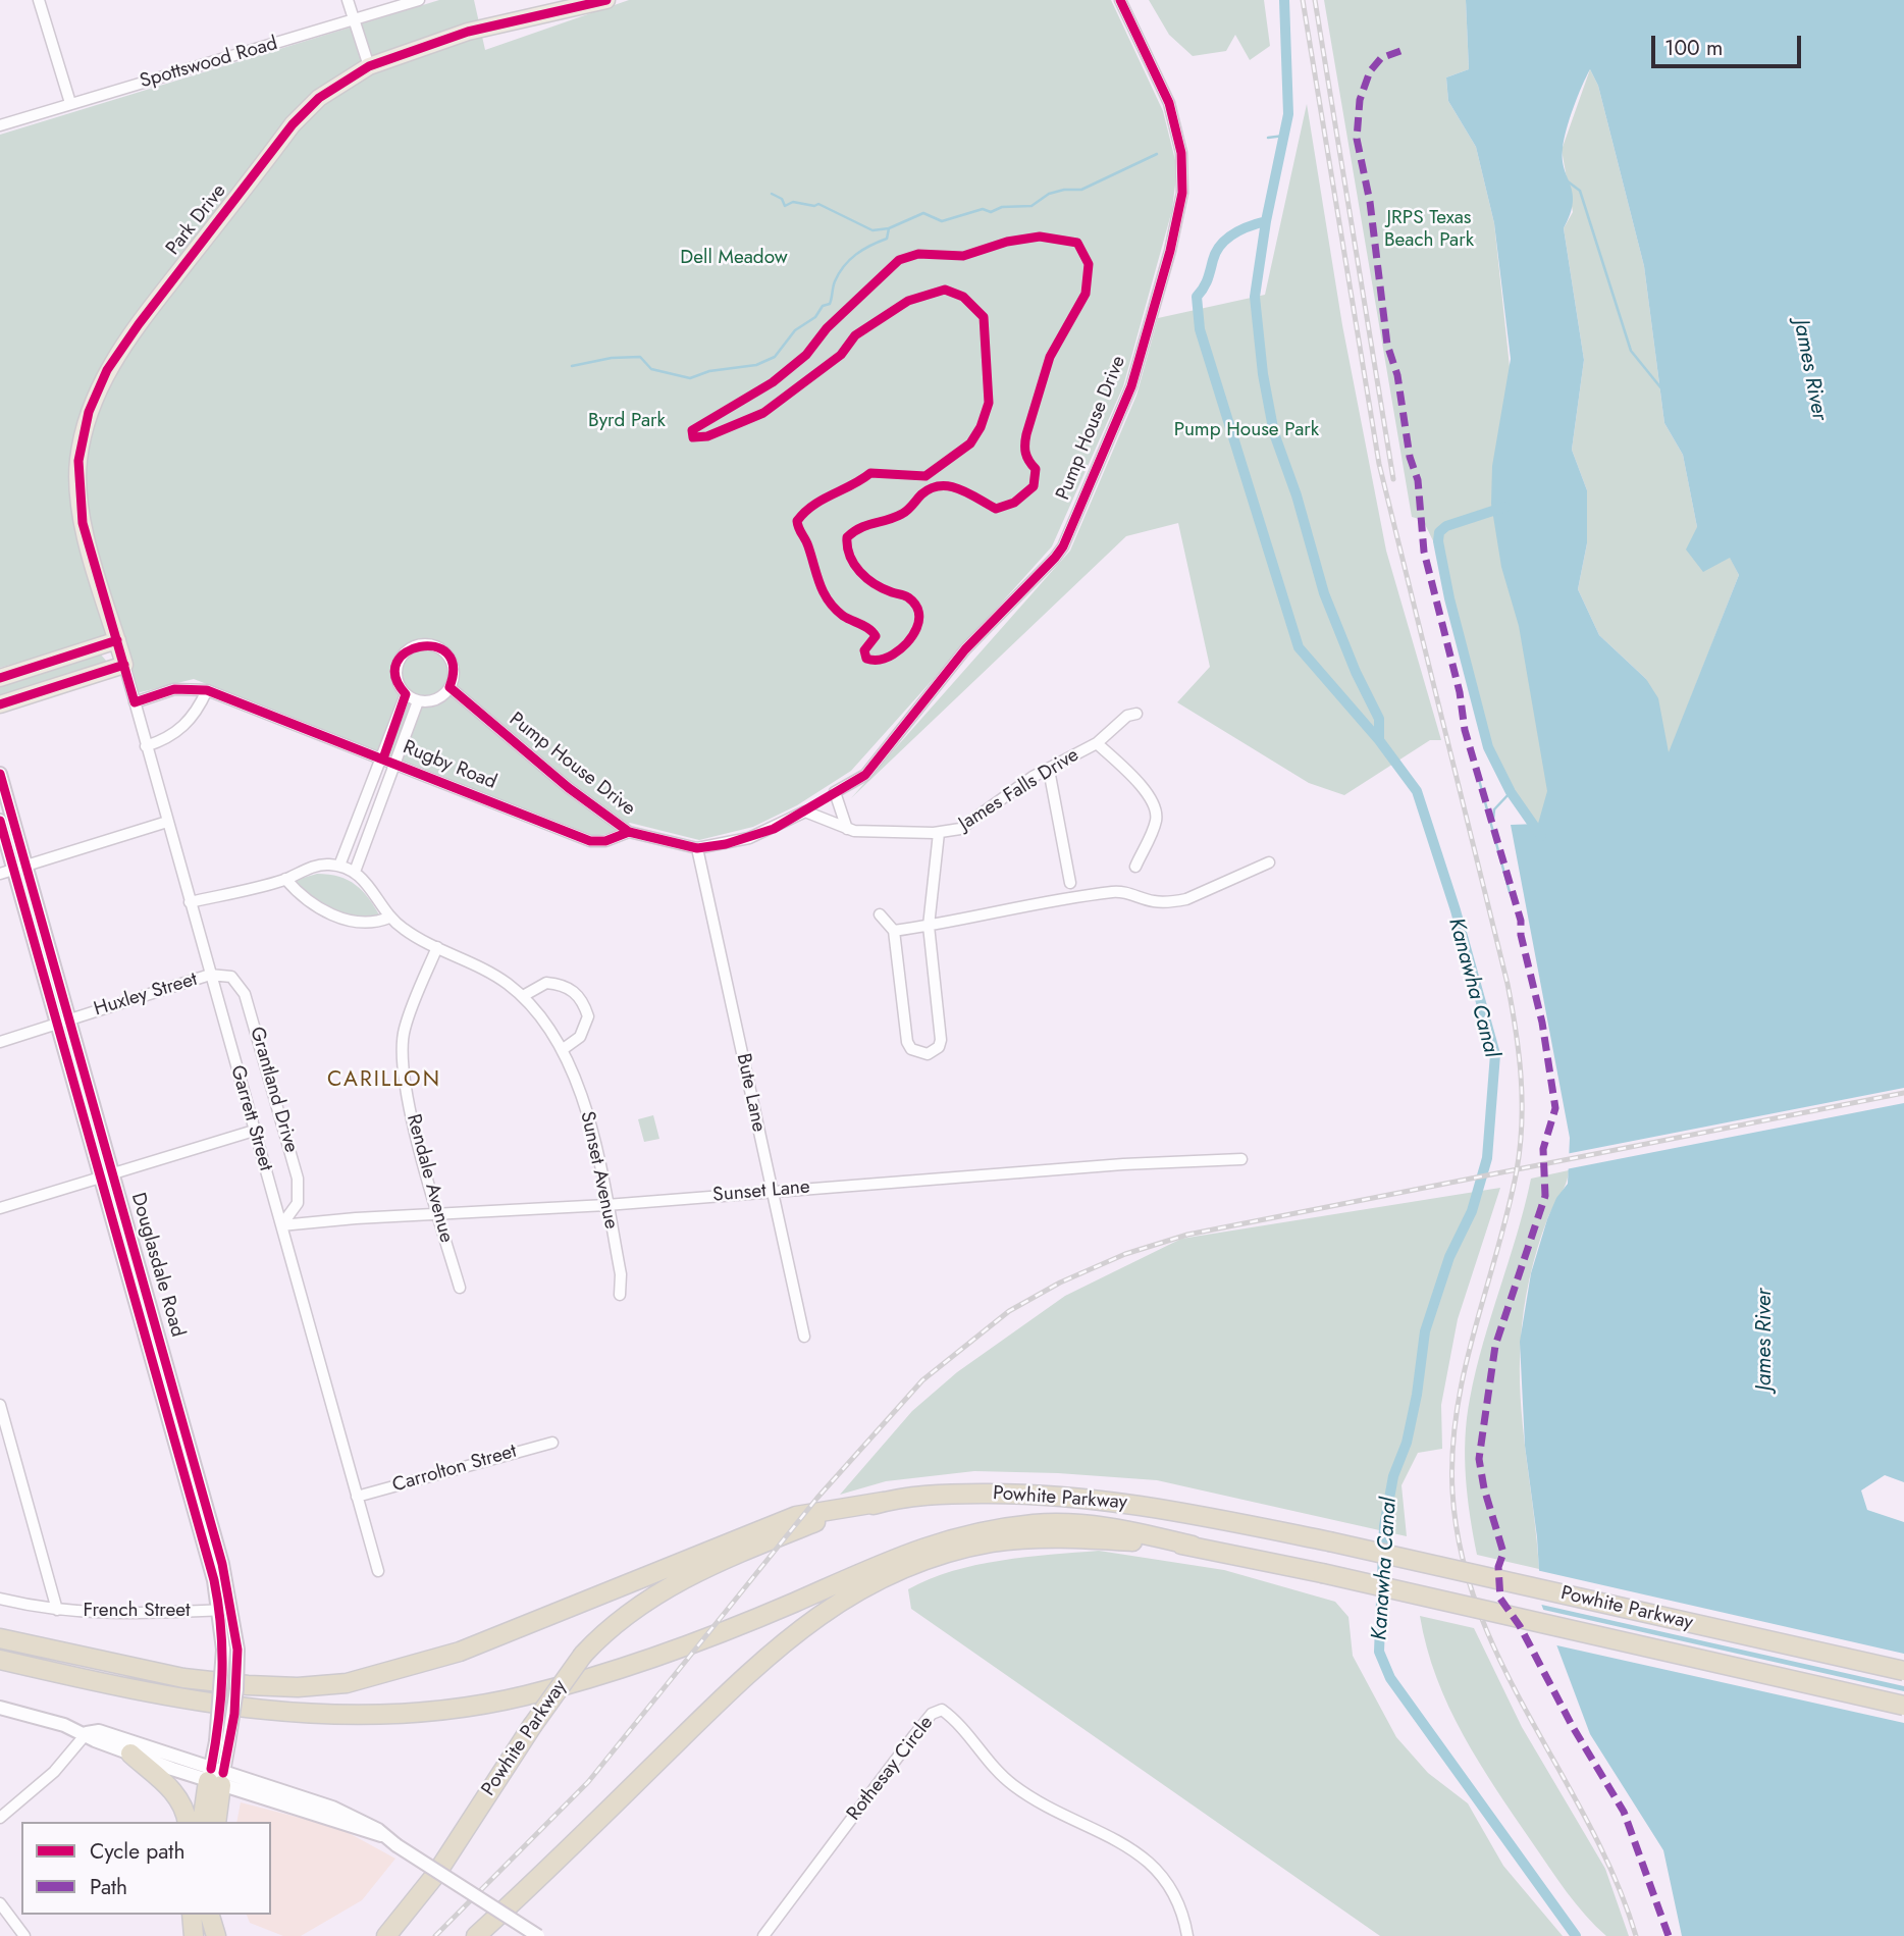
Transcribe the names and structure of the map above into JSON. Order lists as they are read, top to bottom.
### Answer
{
  "streets": {
    "highway": ["Powhite Parkway"],
    "main road": ["Park Drive"],
    "street": [
      "Spottswood Road",
      "Pump House Drive",
      "Rugby Road",
      "James Falls Drive",
      "Huxley Street",
      "Grantland Drive",
      "Bute Lane",
      "Garrett Street",
      "Sunset Avenue",
      "Rendale Avenue",
      "Sunset Lane",
      "Douglasdale Road",
      "Carrolton Street",
      "French Street",
      "Rothesay Circle"
    ]
  },
  "crossings": [
    ["Park Drive", "Garrett Street"],
    ["Pump House Drive", "Rugby Road"],
    ["Pump House Drive", "James Falls Drive"],
    ["Pump House Drive", "Bute Lane"],
    ["Rugby Road", "Garrett Street"],
    ["Huxley Street", "Grantland Drive"],
    ["Huxley Street", "Garrett Street"],
    ["Huxley Street", "Douglasdale Road"],
    ["Grantland Drive", "Garrett Street"],
    ["Grantland Drive", "Sunset Lane"],
    ["Bute Lane", "Sunset Lane"],
    ["Garrett Street", "Sunset Avenue"],
    ["Garrett Street", "Sunset Lane"],
    ["Garrett Street", "Carrolton Street"],
    ["Sunset Avenue", "Rendale Avenue"],
    ["Sunset Avenue", "Sunset Lane"],
    ["Rendale Avenue", "Sunset Lane"],
    ["Douglasdale Road", "French Street"]
  ],
  "districts": ["CARILLON"],
  "water": ["James River", "Kanawha Canal"],
  "parks": [
    "JRPS Texas Beach Park",
    "Dell Meadow",
    "Byrd Park",
    "Pump House Park"
  ],
  "legend": ["Cycle path", "Path"],
  "scale_bar": "100 m"
}
